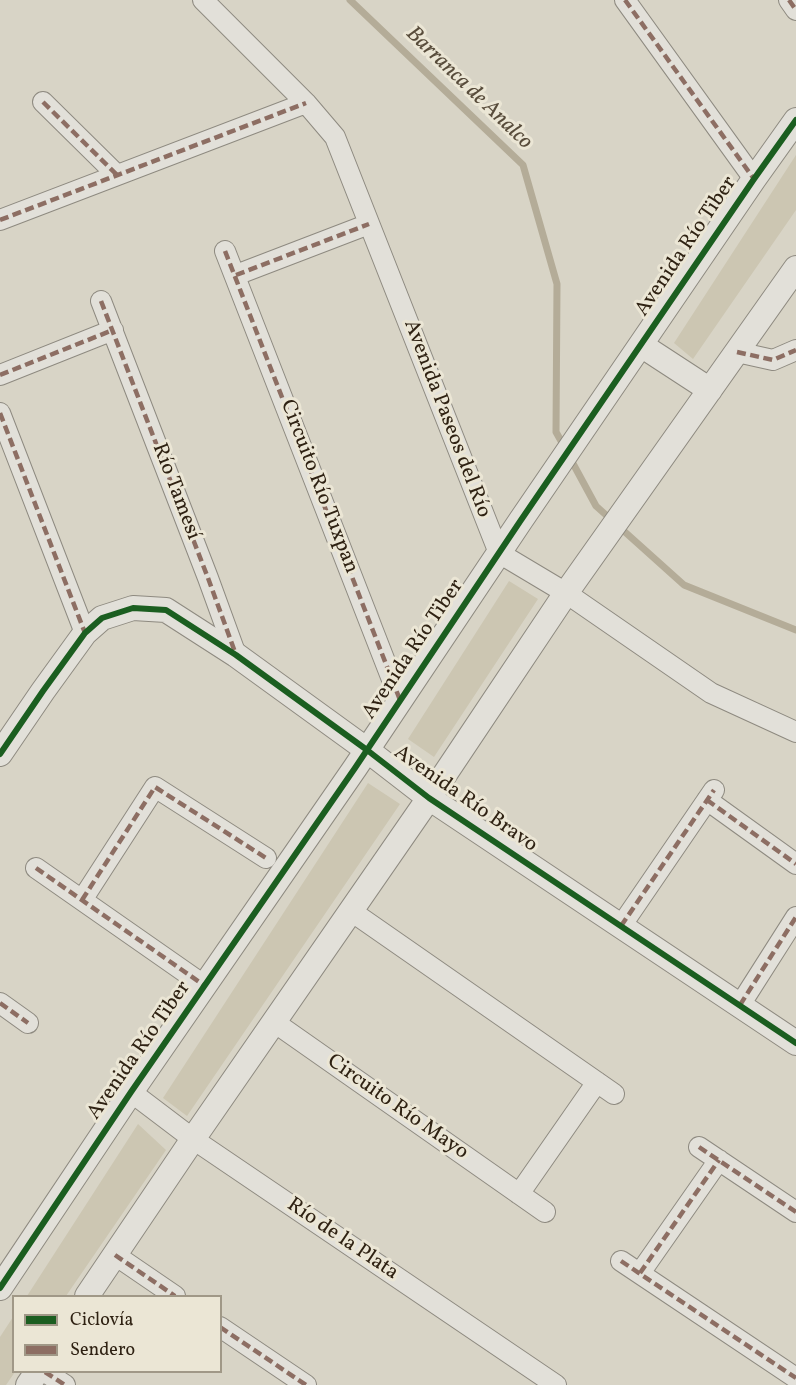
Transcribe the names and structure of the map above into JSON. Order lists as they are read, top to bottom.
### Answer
{
  "streets": {
    "street": [
      "Avenida Río Tiber",
      "Avenida Paseos del Río",
      "Circuito Río Tuxpan",
      "Río Tamesí",
      "Avenida Río Bravo",
      "Circuito Río Mayo",
      "Río de la Plata"
    ]
  },
  "crossings": [
    ["Avenida Río Tiber", "Avenida Paseos del Río"],
    ["Avenida Río Tiber", "Circuito Río Tuxpan"],
    ["Avenida Río Tiber", "Avenida Río Bravo"],
    ["Avenida Río Tiber", "Río de la Plata"],
    ["Río Tamesí", "Avenida Río Bravo"]
  ],
  "water": ["Barranca de Analco"],
  "legend": ["Ciclovía", "Sendero"]
}
